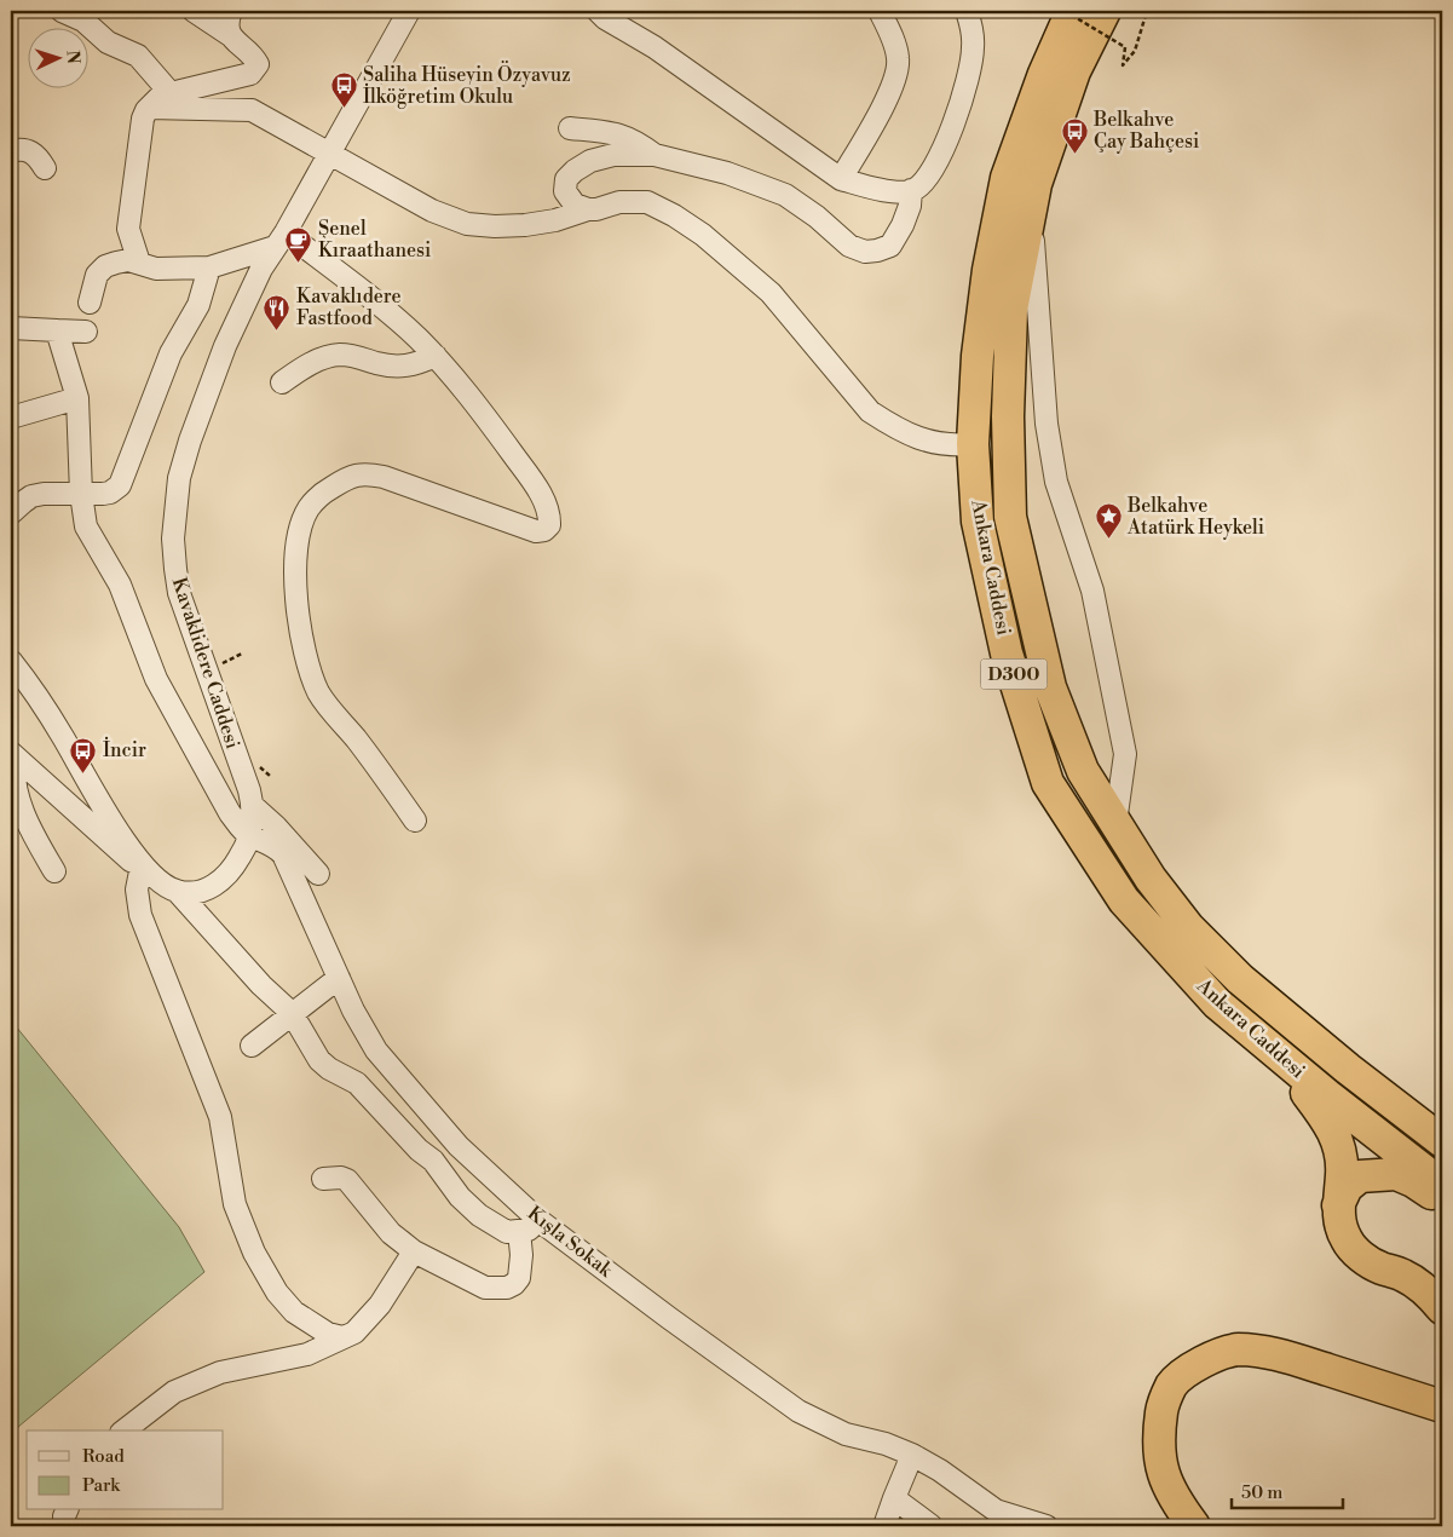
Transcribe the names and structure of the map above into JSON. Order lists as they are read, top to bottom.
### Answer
{
  "streets": {
    "highway": ["Ankara Caddesi", "D300"],
    "street": ["Kavaklidere Caddesi", "Kışla Sokak"]
  },
  "crossings": [
    ["Kavaklidere Caddesi", "Kışla Sokak"]
  ],
  "places": {
    "bus stop": ["Saliha Hüseyin Özyavuz İlköğretim Okulu", "Belkahve Çay Bahçesi", "İncir"],
    "cafe": ["Şenel Kıraathanesi"],
    "restaurant": ["Kavaklıdere Fastfood"],
    "place": ["Belkahve Atatürk Heykeli"]
  },
  "legend": ["Road", "Park"],
  "scale_bar": "50 m",
  "north": "right"
}
